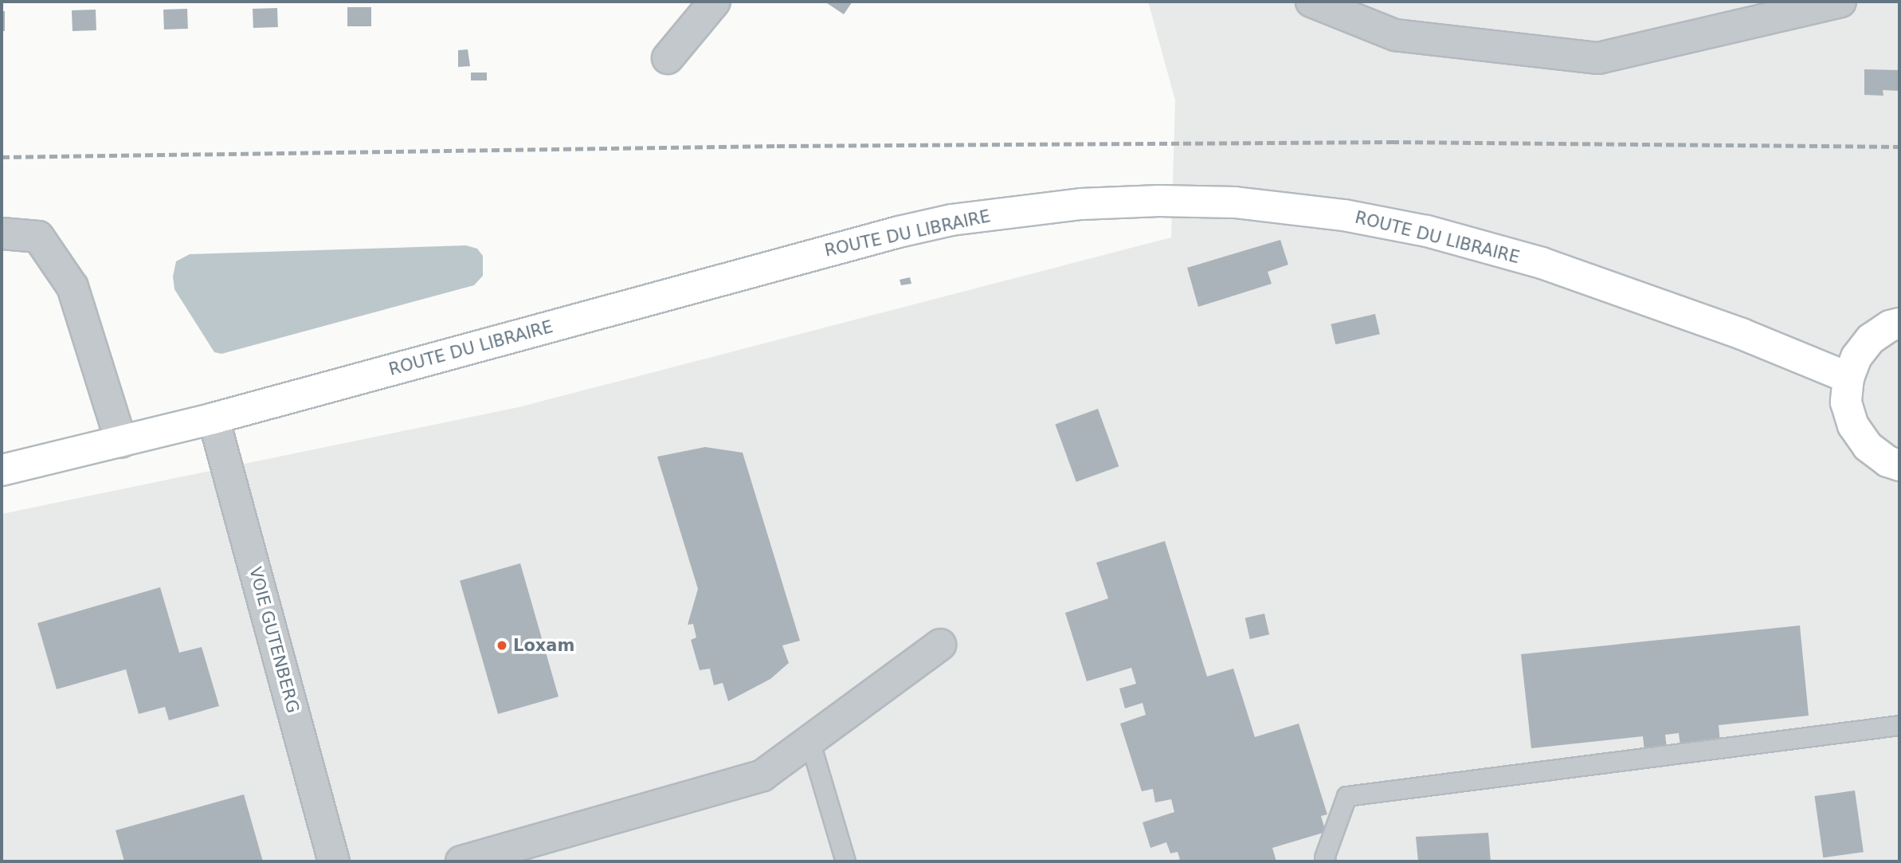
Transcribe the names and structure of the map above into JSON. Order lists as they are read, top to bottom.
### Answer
{
  "streets": {
    "main road": ["ROUTE DU LIBRAIRE"],
    "street": ["VOIE GUTENBERG"]
  },
  "crossings": [
    ["ROUTE DU LIBRAIRE", "VOIE GUTENBERG"]
  ],
  "places": ["Loxam"]
}
